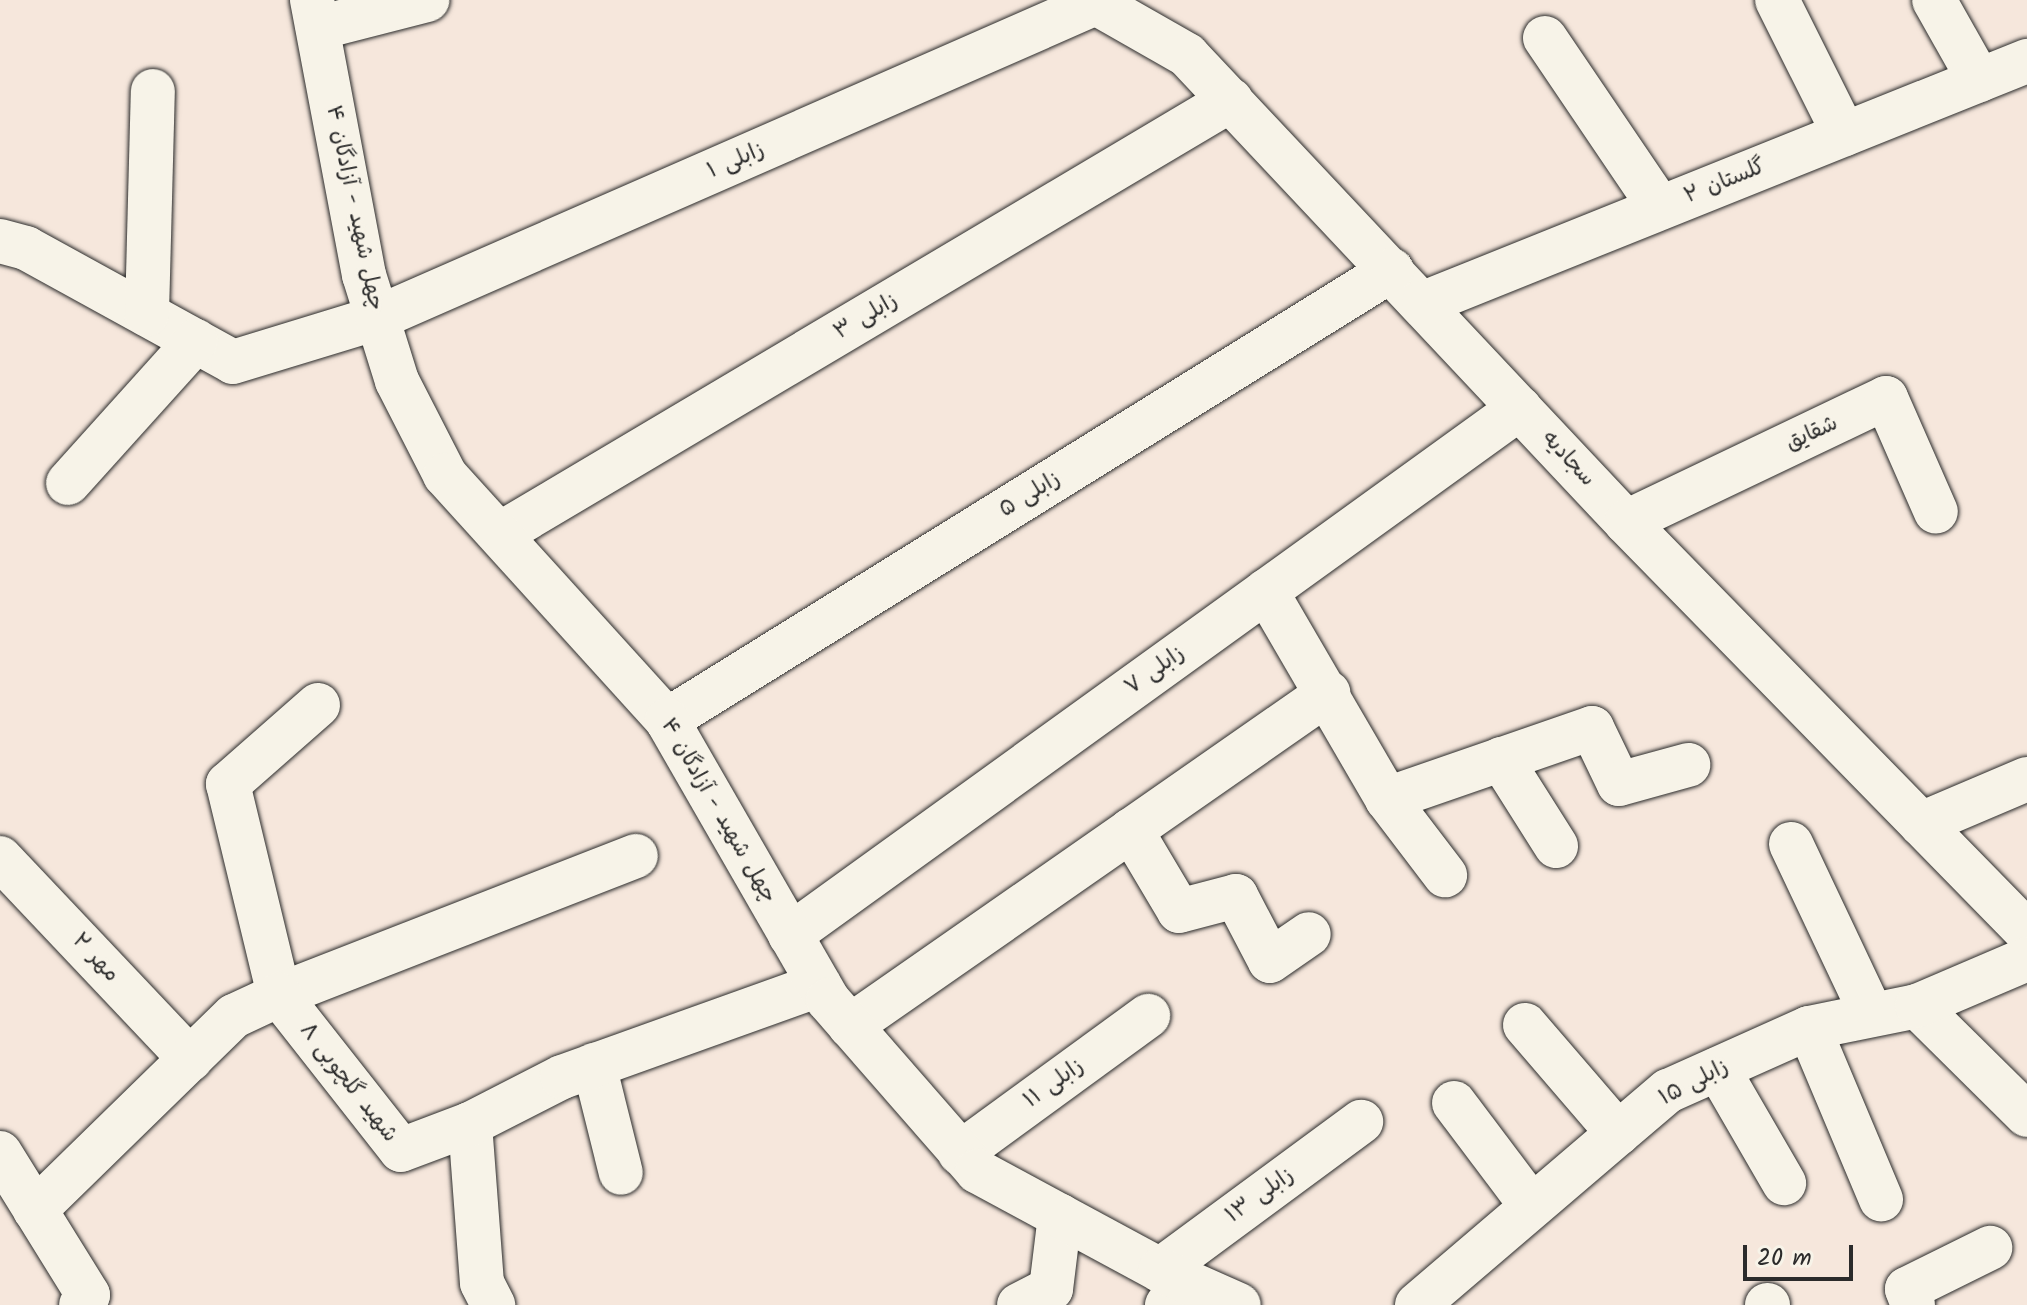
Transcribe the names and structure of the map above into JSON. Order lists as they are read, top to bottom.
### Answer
{
  "streets": {
    "street": [
      "زابلی ۱",
      "گلستان ۲",
      "چهل شهید - آزادگان ۴",
      "زابلی ۳",
      "شقایق",
      "سجادیه",
      "زابلی ۵",
      "زابلی ۷",
      "مهر ۲",
      "شهید گلچوبی ۸",
      "زابلی ۱۵",
      "زابلی ۱۱",
      "زابلی ۱۳"
    ]
  },
  "crossings": [
    ["زابلی ۱", "چهل شهید - آزادگان ۴"],
    ["زابلی ۱", "سجادیه"],
    ["گلستان ۲", "سجادیه"],
    ["چهل شهید - آزادگان ۴", "زابلی ۳"],
    ["چهل شهید - آزادگان ۴", "زابلی ۵"],
    ["چهل شهید - آزادگان ۴", "زابلی ۷"],
    ["چهل شهید - آزادگان ۴", "شهید گلچوبی ۸"],
    ["چهل شهید - آزادگان ۴", "زابلی ۱۱"],
    ["چهل شهید - آزادگان ۴", "زابلی ۱۳"],
    ["زابلی ۳", "سجادیه"],
    ["شقایق", "سجادیه"],
    ["سجادیه", "زابلی ۵"],
    ["سجادیه", "زابلی ۷"]
  ],
  "scale_bar": "20 m"
}
